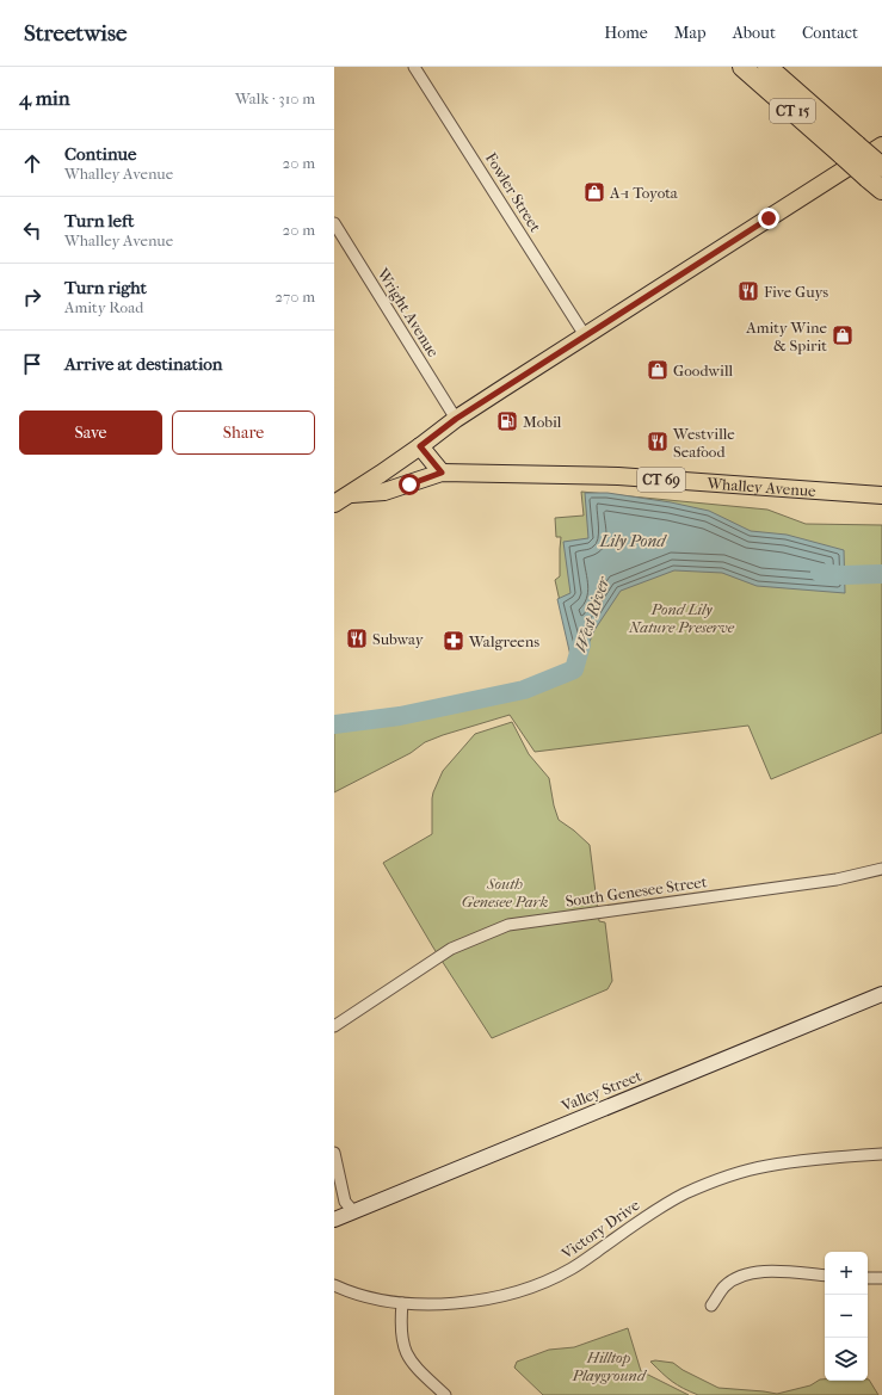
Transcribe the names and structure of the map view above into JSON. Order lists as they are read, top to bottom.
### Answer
{
  "streets": {
    "highway": ["CT 15"],
    "main road": ["CT 69", "Whalley Avenue"],
    "street": [
      "Fowler Street",
      "Wright Avenue",
      "South Genesee Street",
      "Valley Street",
      "Victory Drive"
    ]
  },
  "crossings": [
    ["Fowler Street", "Whalley Avenue"],
    ["Wright Avenue", "Whalley Avenue"]
  ],
  "water": ["Lily Pond", "West River"],
  "parks": ["Pond Lily Nature Preserve", "South Genesee Park", "Hilltop Playground"],
  "places": {
    "shop": ["A-1 Toyota", "Amity Wine & Spirit", "Goodwill"],
    "restaurant": ["Five Guys", "Westville Seafood", "Subway"],
    "fuel station": ["Mobil"],
    "pharmacy": ["Walgreens"]
  },
  "page": {
    "header": "Streetwise",
    "nav": [
      "Home",
      "Map",
      "About",
      "Contact"
    ],
    "heading": ["4 min", "Walk · 310 m"],
    "list": [
      ["Continue", "Whalley Avenue", "20 m"],
      ["Turn left", "Whalley Avenue", "20 m"],
      ["Turn right", "Amity Road", "270 m"],
      "Arrive at destination"
    ],
    "buttons": ["Save", "Share"],
    "map_buttons": ["+", "−"]
  }
}
